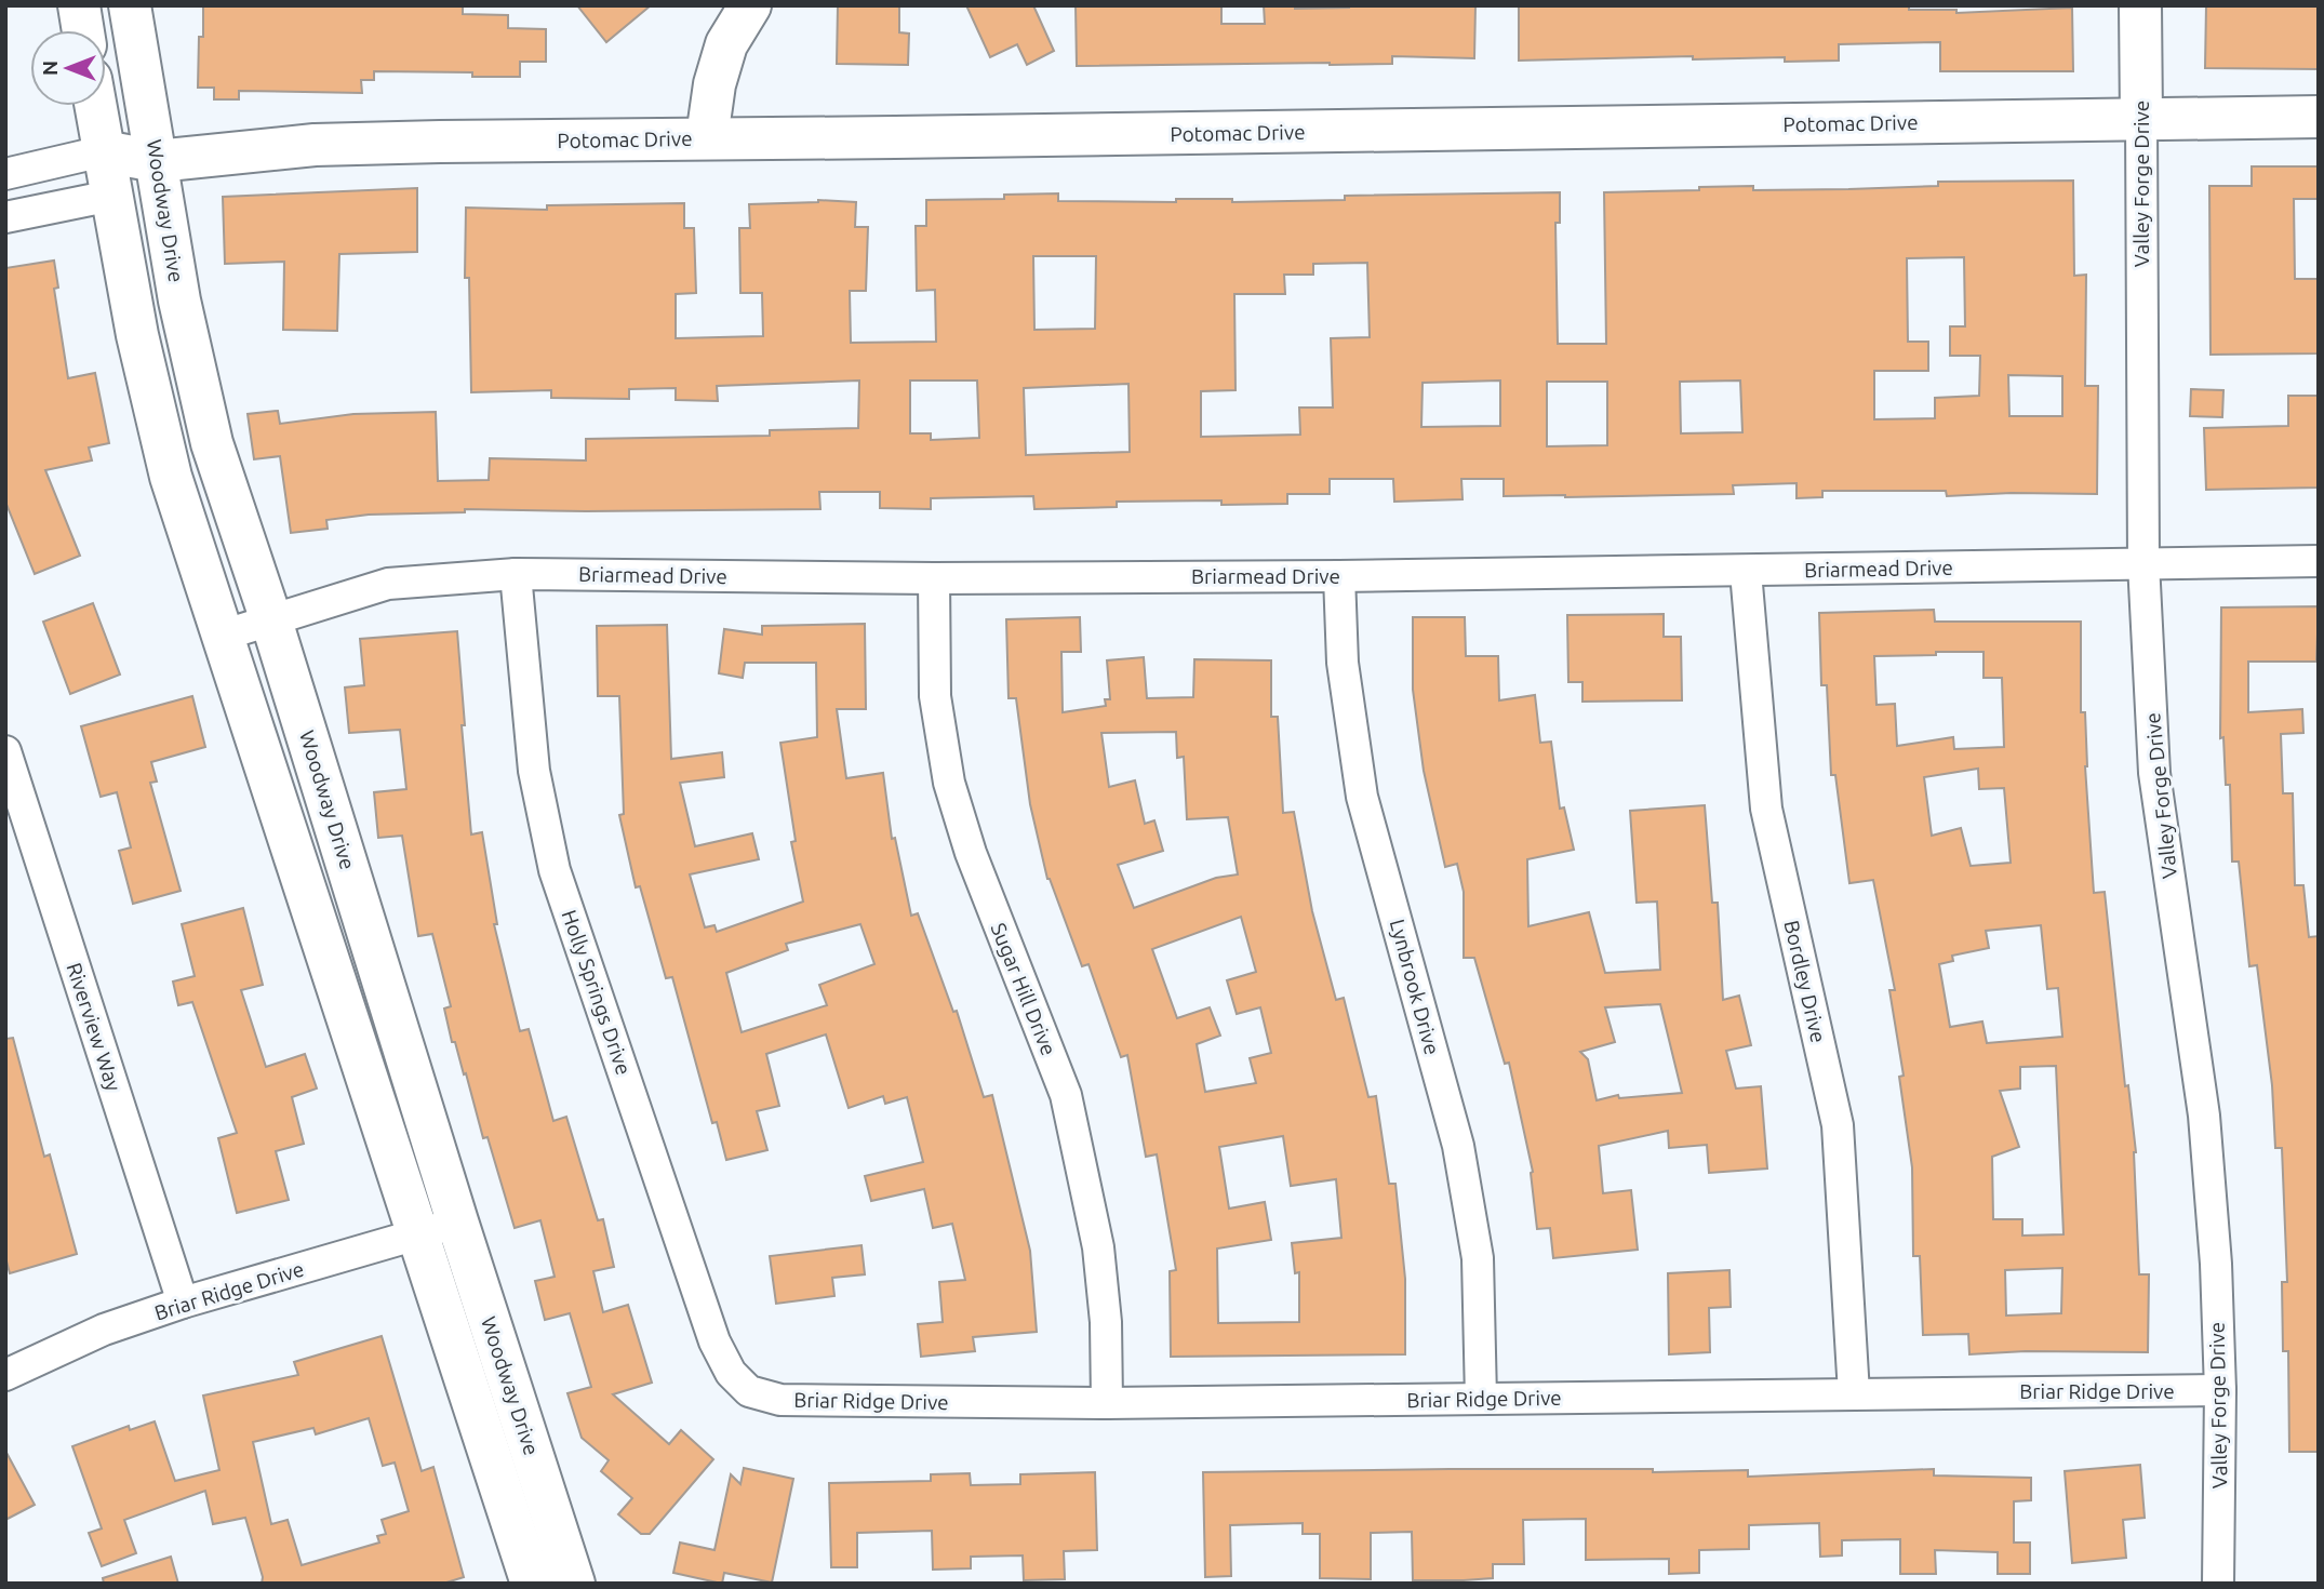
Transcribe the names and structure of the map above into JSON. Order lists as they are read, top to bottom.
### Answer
{
  "streets": {
    "main road": ["Potomac Drive", "Valley Forge Drive", "Woodway Drive"],
    "street": [
      "Briarmead Drive",
      "Bordley Drive",
      "Lynbrook Drive",
      "Sugar Hill Drive",
      "Holly Springs Drive",
      "Riverview Way",
      "Briar Ridge Drive"
    ]
  },
  "crossings": [
    ["Potomac Drive", "Valley Forge Drive"],
    ["Potomac Drive", "Woodway Drive"],
    ["Valley Forge Drive", "Briarmead Drive"],
    ["Valley Forge Drive", "Briar Ridge Drive"],
    ["Woodway Drive", "Briarmead Drive"],
    ["Woodway Drive", "Briar Ridge Drive"],
    ["Briarmead Drive", "Bordley Drive"],
    ["Briarmead Drive", "Lynbrook Drive"],
    ["Briarmead Drive", "Sugar Hill Drive"],
    ["Briarmead Drive", "Holly Springs Drive"],
    ["Bordley Drive", "Briar Ridge Drive"],
    ["Lynbrook Drive", "Briar Ridge Drive"],
    ["Sugar Hill Drive", "Briar Ridge Drive"],
    ["Holly Springs Drive", "Briar Ridge Drive"],
    ["Riverview Way", "Briar Ridge Drive"]
  ],
  "north": "left"
}
